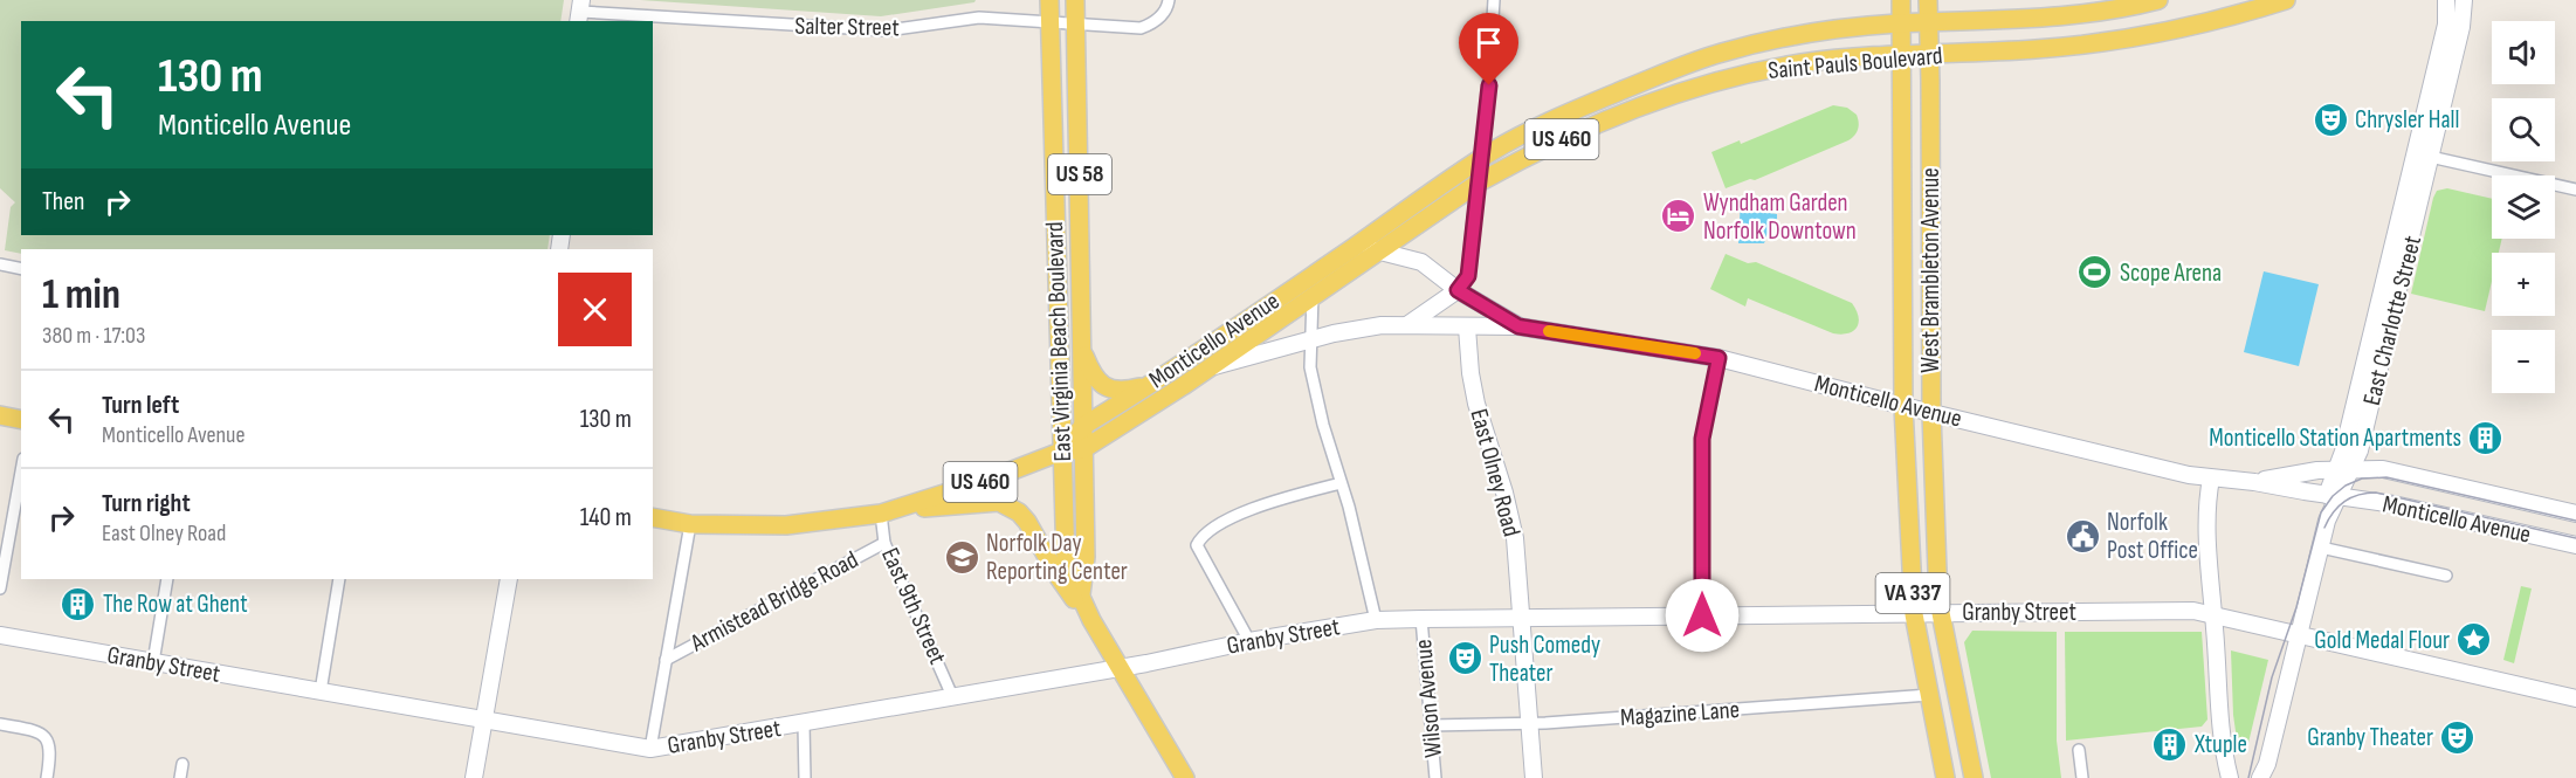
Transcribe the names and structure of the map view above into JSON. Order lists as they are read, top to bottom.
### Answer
{
  "streets": {
    "main road": [
      "Saint Pauls Boulevard",
      "US 460",
      "US 58",
      "West Brambleton Avenue",
      "Monticello Avenue",
      "East Virginia Beach Boulevard",
      "VA 337"
    ],
    "street": [
      "Salter Street",
      "East Charlotte Street",
      "East Olney Road",
      "Armistead Bridge Road",
      "East 9th Street",
      "Granby Street",
      "Wilson Avenue",
      "Magazine Lane"
    ]
  },
  "crossings": [
    ["Salter Street", "East Virginia Beach Boulevard"],
    ["Saint Pauls Boulevard", "West Brambleton Avenue"],
    ["Saint Pauls Boulevard", "Monticello Avenue"],
    ["Saint Pauls Boulevard", "VA 337"],
    ["US 58", "East Virginia Beach Boulevard"],
    ["US 58", "Granby Street"],
    ["West Brambleton Avenue", "Monticello Avenue"],
    ["West Brambleton Avenue", "VA 337"],
    ["West Brambleton Avenue", "Granby Street"],
    ["West Brambleton Avenue", "Magazine Lane"],
    ["East Charlotte Street", "Monticello Avenue"],
    ["East Charlotte Street", "Granby Street"],
    ["Monticello Avenue", "East Virginia Beach Boulevard"],
    ["Monticello Avenue", "East Olney Road"],
    ["Monticello Avenue", "East 9th Street"],
    ["East Virginia Beach Boulevard", "Granby Street"],
    ["East Olney Road", "Granby Street"],
    ["East Olney Road", "Magazine Lane"],
    ["Armistead Bridge Road", "East 9th Street"],
    ["East 9th Street", "Granby Street"],
    ["Granby Street", "Wilson Avenue"],
    ["Wilson Avenue", "Magazine Lane"]
  ],
  "places": {
    "theatre": ["Chrysler Hall", "Push Comedy Theater", "Granby Theater"],
    "hotel": ["Wyndham Garden Norfolk Downtown"],
    "sports": ["Scope Arena"],
    "building": ["Monticello Station Apartments", "The Row at Ghent", "Xtuple"],
    "public building": ["Norfolk Post Office"],
    "school or university": ["Norfolk Day Reporting Center"],
    "place": ["Gold Medal Flour"]
  },
  "page": {
    "map_buttons": ["+", "−"],
    "turn": ["130 m", "Monticello Avenue"],
    "then": "Then",
    "heading": ["1 min", "380 m · 17:03"],
    "list": [
      {
        "name": "Turn left",
        "note": "Monticello Avenue",
        "value": "130 m"
      },
      {
        "name": "Turn right",
        "note": "East Olney Road",
        "value": "140 m"
      }
    ]
  }
}
